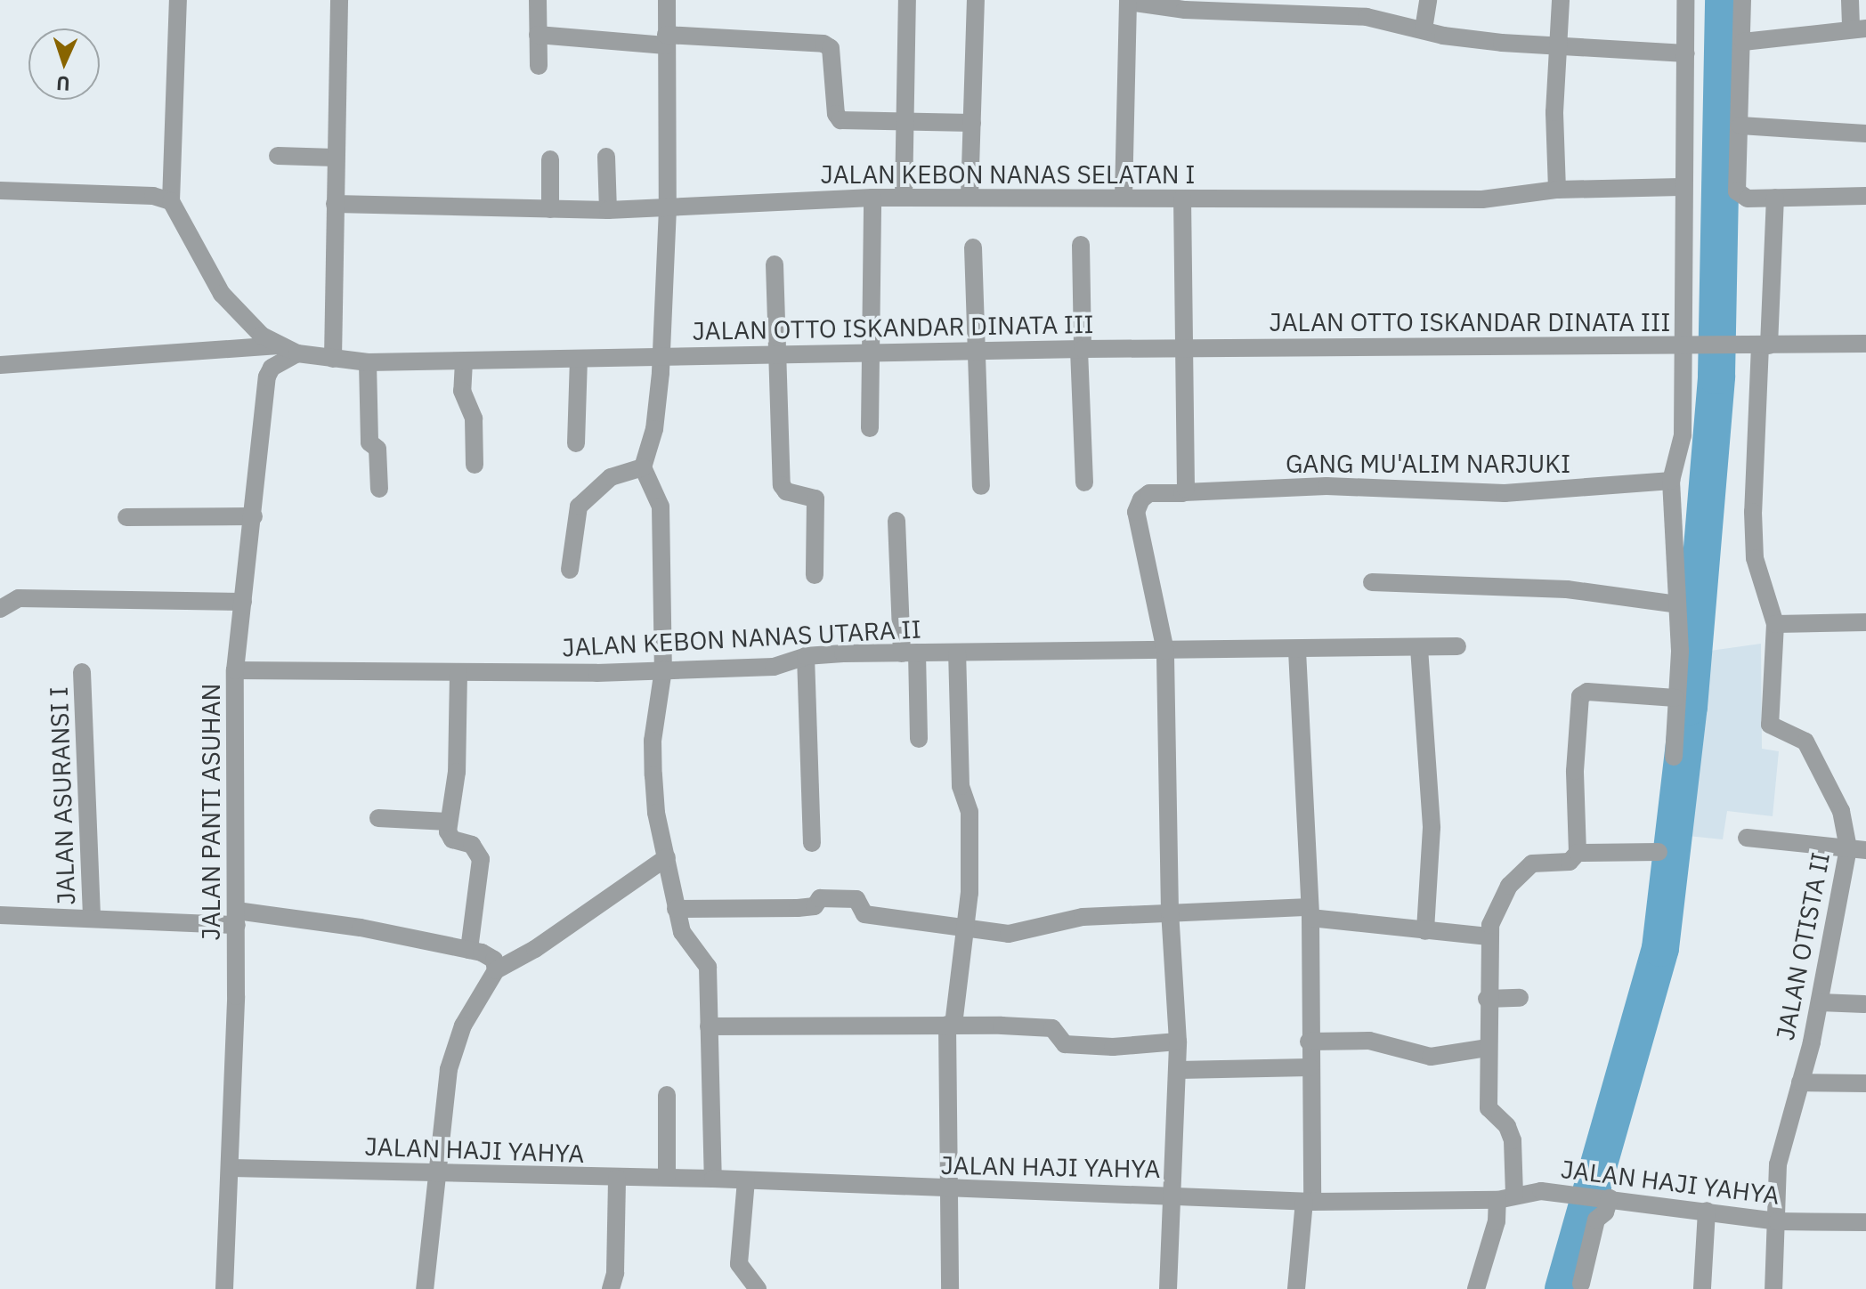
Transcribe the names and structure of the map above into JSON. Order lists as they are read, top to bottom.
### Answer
{
  "streets": {
    "street": [
      "JALAN KEBON NANAS SELATAN I",
      "JALAN OTTO ISKANDAR DINATA III",
      "GANG MU'ALIM NARJUKI",
      "JALAN KEBON NANAS UTARA II",
      "JALAN ASURANSI I",
      "JALAN PANTI ASUHAN",
      "JALAN OTISTA II",
      "JALAN HAJI YAHYA"
    ]
  },
  "crossings": [
    ["JALAN OTTO ISKANDAR DINATA III", "JALAN PANTI ASUHAN"],
    ["JALAN OTTO ISKANDAR DINATA III", "JALAN OTISTA II"],
    ["JALAN KEBON NANAS UTARA II", "JALAN PANTI ASUHAN"],
    ["JALAN PANTI ASUHAN", "JALAN HAJI YAHYA"],
    ["JALAN OTISTA II", "JALAN HAJI YAHYA"]
  ],
  "north": "bottom"
}
